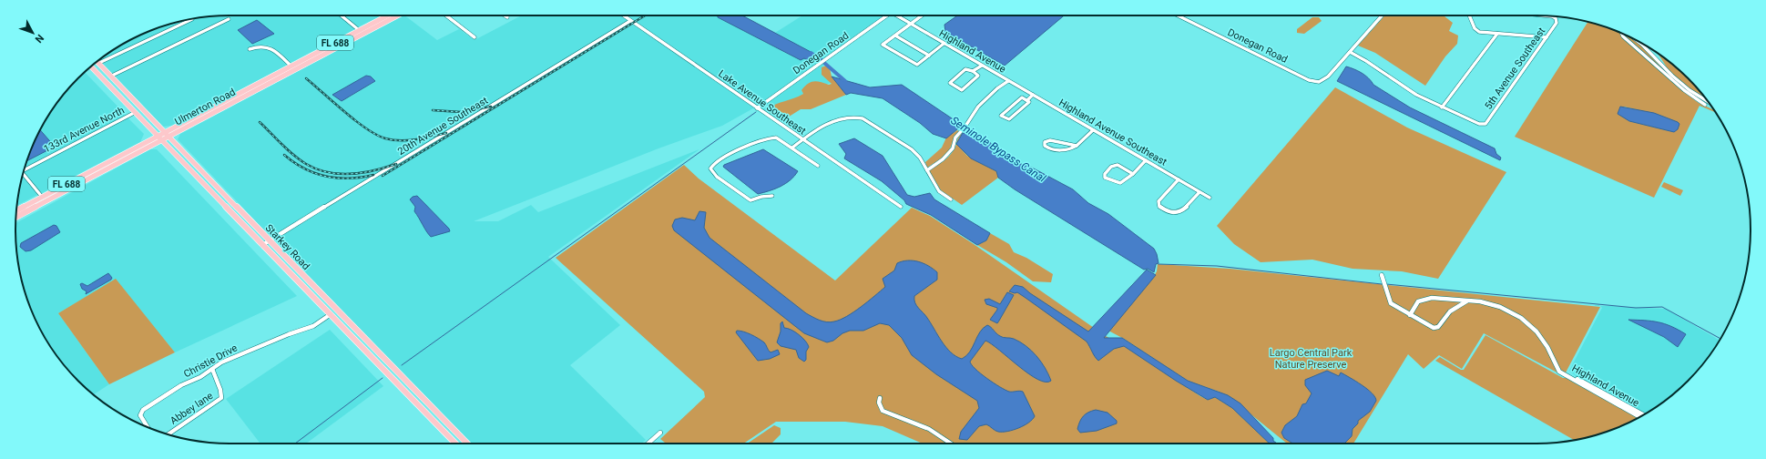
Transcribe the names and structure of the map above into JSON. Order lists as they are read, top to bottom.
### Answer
{
  "streets": {
    "main road": ["FL 688", "Ulmerton Road", "Starkey Road"],
    "street": [
      "Donegan Road",
      "Highland Avenue",
      "5th Avenue Southeast",
      "Lake Avenue Southeast",
      "20th Avenue Southeast",
      "133rd Avenue North",
      "Highland Avenue Southeast",
      "Christie Drive",
      "Abbey lane"
    ]
  },
  "crossings": [
    ["Donegan Road", "Lake Avenue Southeast"],
    ["Highland Avenue", "Highland Avenue Southeast"],
    ["Lake Avenue Southeast", "20th Avenue Southeast"],
    ["Ulmerton Road", "Starkey Road"],
    ["20th Avenue Southeast", "Starkey Road"],
    ["133rd Avenue North", "Starkey Road"],
    ["Starkey Road", "Christie Drive"],
    ["Christie Drive", "Abbey lane"]
  ],
  "water": ["Seminole Bypass Canal"],
  "parks": ["Largo Central Park Nature Preserve"],
  "north": "bottom right"
}
